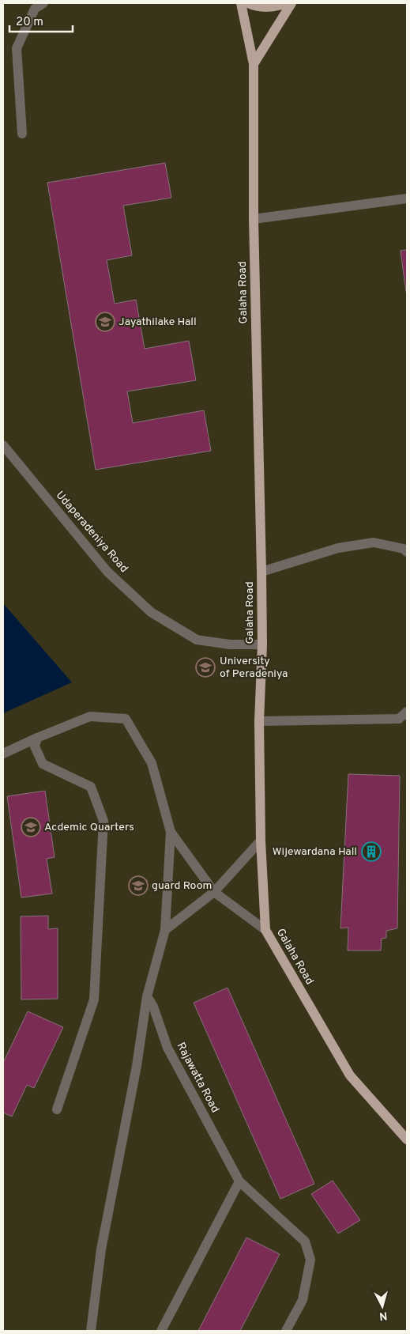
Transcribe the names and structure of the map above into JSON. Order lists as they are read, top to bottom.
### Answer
{
  "streets": {
    "main road": ["Galaha Road"],
    "street": ["Udaperadeniya Road", "Rajawatta Road"]
  },
  "crossings": [
    ["Galaha Road", "Udaperadeniya Road"]
  ],
  "places": {
    "school or university": [
      "Jayathilake Hall",
      "University of Peradeniya",
      "Acdemic Quarters",
      "guard Room"
    ],
    "building": ["Wijewardana Hall"]
  },
  "scale_bar": "20 m",
  "north": "bottom"
}
